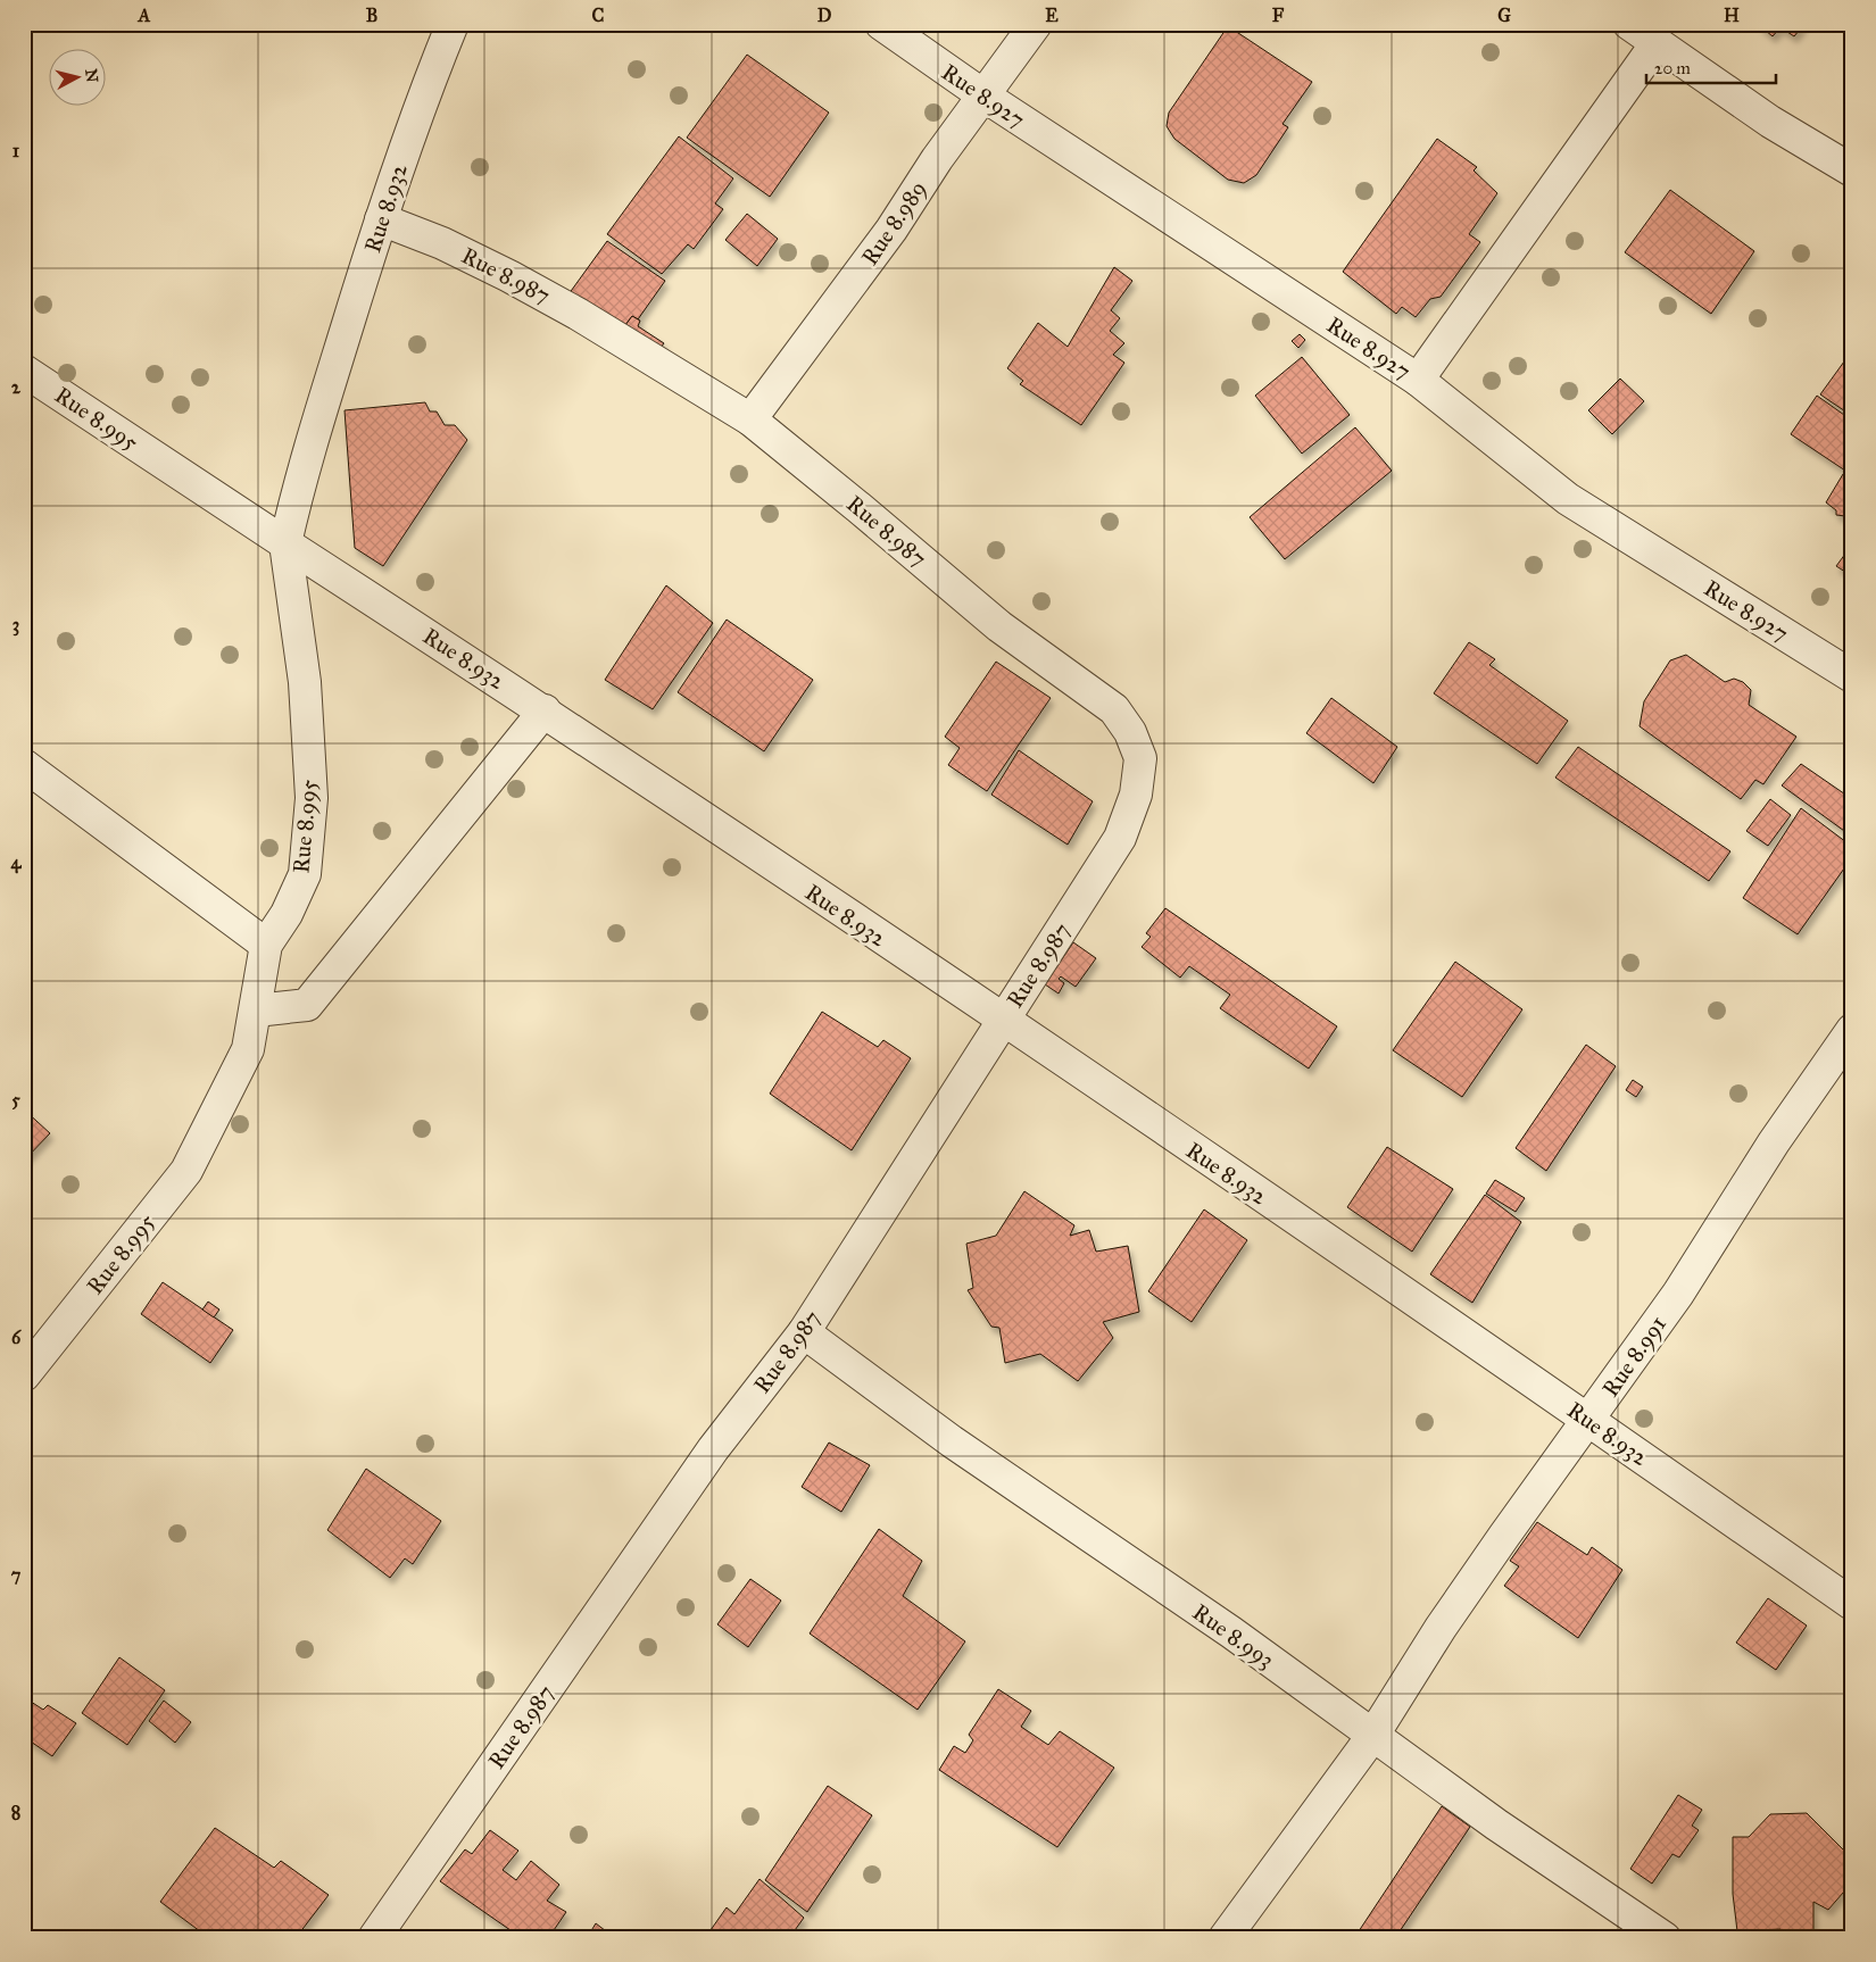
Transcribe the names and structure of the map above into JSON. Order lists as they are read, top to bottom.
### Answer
{
  "streets": {
    "street": [
      "Rue 8.927",
      "Rue 8.932",
      "Rue 8.989",
      "Rue 8.987",
      "Rue 8.995",
      "Rue 8.991",
      "Rue 8.993"
    ]
  },
  "crossings": [
    ["Rue 8.927", "Rue 8.989"],
    ["Rue 8.932", "Rue 8.987"],
    ["Rue 8.932", "Rue 8.995"],
    ["Rue 8.932", "Rue 8.991"],
    ["Rue 8.989", "Rue 8.987"],
    ["Rue 8.987", "Rue 8.993"],
    ["Rue 8.991", "Rue 8.993"]
  ],
  "scale_bar": "20 m",
  "north": "right",
  "grid": {
    "columns": [
      "A",
      "B",
      "C",
      "D",
      "E",
      "F",
      "G",
      "H"
    ],
    "rows": [
      "1",
      "2",
      "3",
      "4",
      "5",
      "6",
      "7",
      "8"
    ]
  }
}
